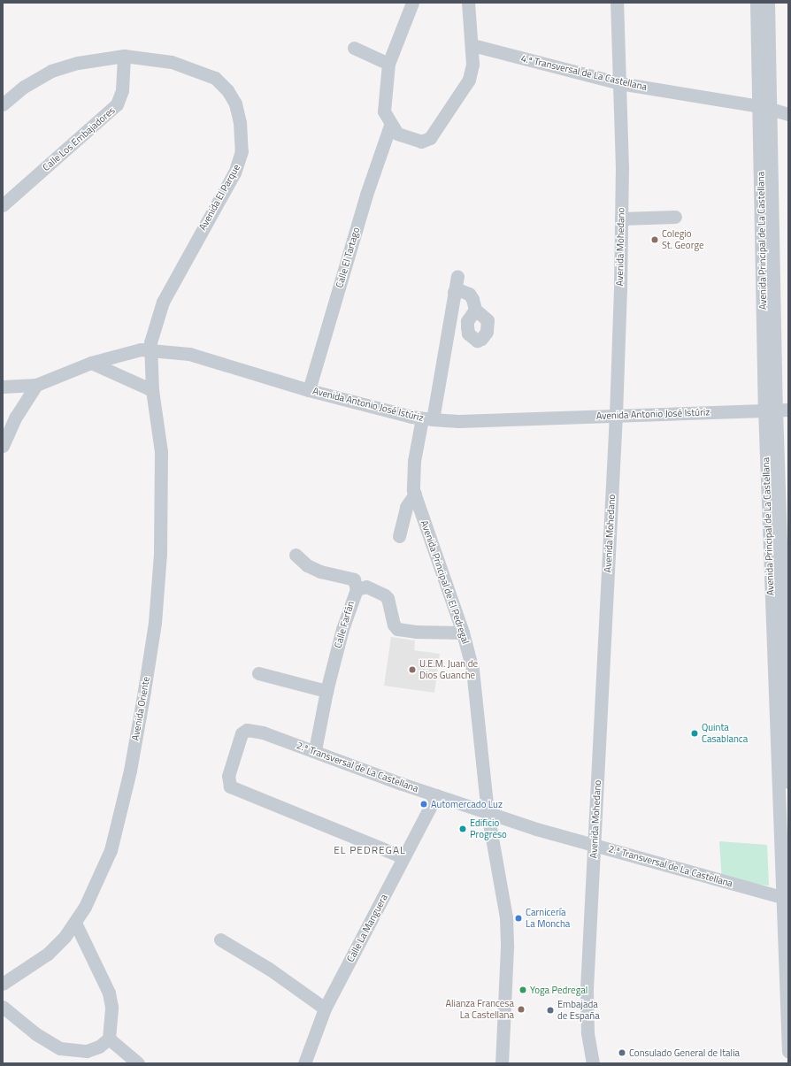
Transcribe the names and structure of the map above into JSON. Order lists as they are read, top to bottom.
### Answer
{
  "streets": {
    "street": [
      "4.ª Transversal de La Castellana",
      "Calle Los Embajadores",
      "Avenida El Parque",
      "Avenida Principal de La Castellana",
      "Avenida Mohedano",
      "Calle El Tartago",
      "Avenida Antonio José Istúriz",
      "Avenida Principal de El Pedregal",
      "Calle Farfán",
      "Avenida Oriente",
      "2.ª Transversal de La Castellana",
      "Calle La Manguera"
    ]
  },
  "crossings": [
    ["4.ª Transversal de La Castellana", "Avenida Principal de La Castellana"],
    ["4.ª Transversal de La Castellana", "Avenida Mohedano"],
    ["Calle Los Embajadores", "Avenida El Parque"],
    ["Avenida El Parque", "Avenida Antonio José Istúriz"],
    ["Avenida El Parque", "Avenida Oriente"],
    ["Avenida Principal de La Castellana", "Avenida Antonio José Istúriz"],
    ["Avenida Principal de La Castellana", "2.ª Transversal de La Castellana"],
    ["Avenida Mohedano", "Avenida Antonio José Istúriz"],
    ["Avenida Mohedano", "2.ª Transversal de La Castellana"],
    ["Calle El Tartago", "Avenida Antonio José Istúriz"],
    ["Avenida Antonio José Istúriz", "Avenida Principal de El Pedregal"],
    ["Avenida Antonio José Istúriz", "Avenida Oriente"],
    ["Avenida Principal de El Pedregal", "Calle Farfán"],
    ["Avenida Principal de El Pedregal", "2.ª Transversal de La Castellana"],
    ["Calle Farfán", "2.ª Transversal de La Castellana"],
    ["2.ª Transversal de La Castellana", "Calle La Manguera"]
  ],
  "districts": ["EL PEDREGAL"],
  "places": [
    "Colegio St. George",
    "U.E.M. Juan de Dios Guanche",
    "Quinta Casablanca",
    "Automercado Luz",
    "Edificio Progreso",
    "Carnicería La Moncha",
    "Yoga Pedregal",
    "Alianza Francesa La Castellana",
    "Embajada de España",
    "Consulado General de Italia"
  ]
}
